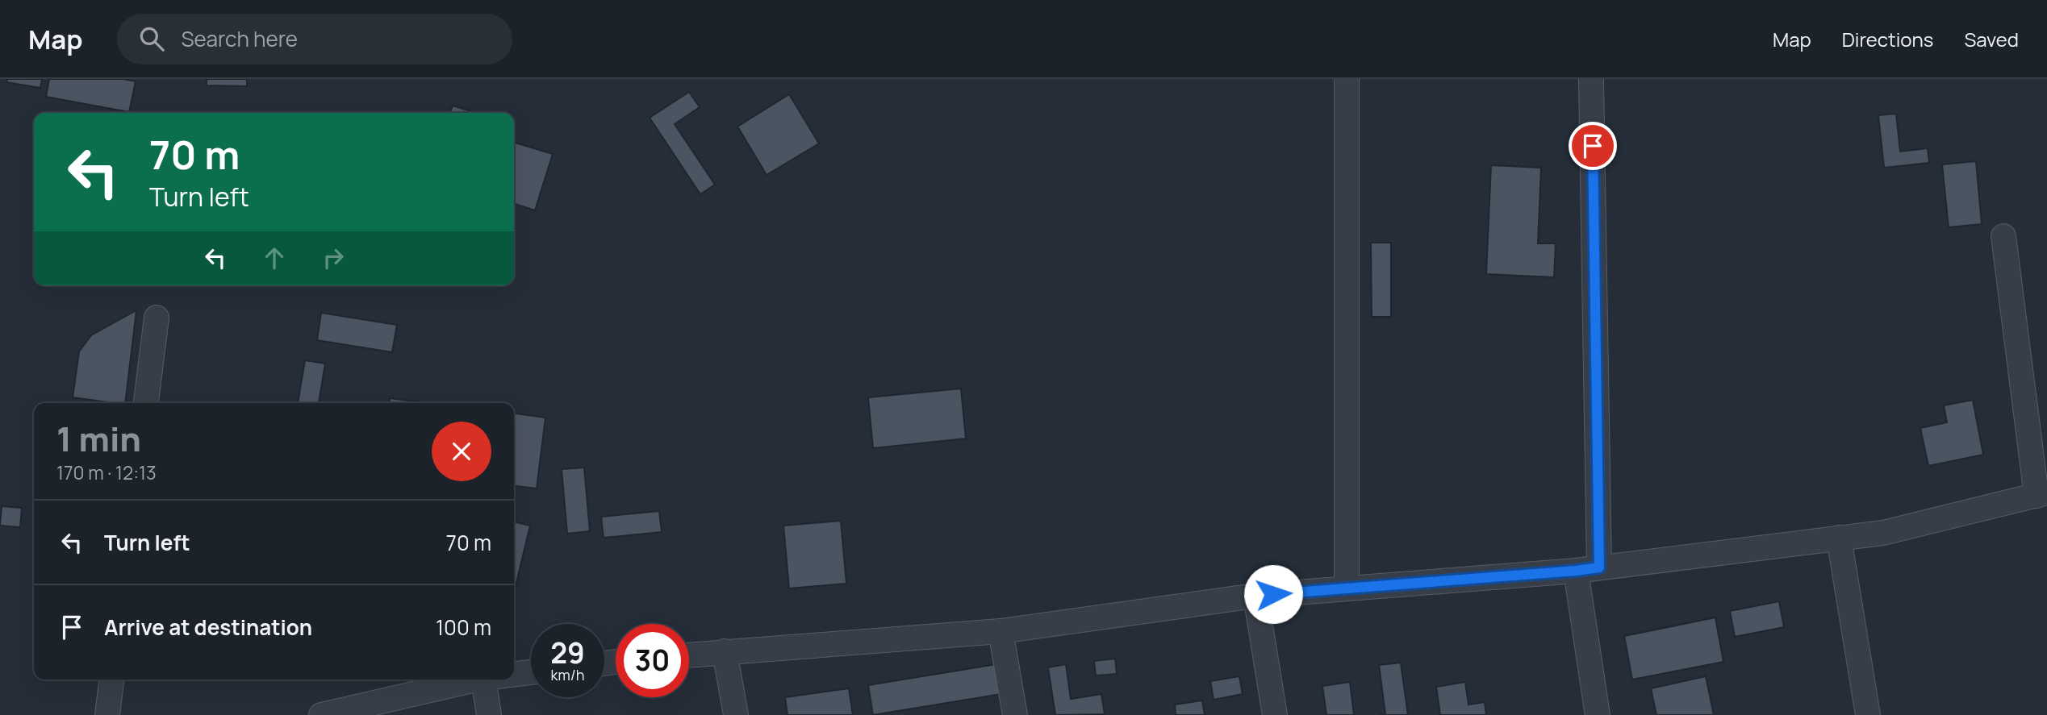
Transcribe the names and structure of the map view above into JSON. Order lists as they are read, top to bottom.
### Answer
{
  "page": {
    "header": "Map",
    "search": "Search here",
    "nav": ["Map", "Directions", "Saved"],
    "turn": ["70 m", "Turn left"],
    "heading": ["1 min", "170 m · 12:13"],
    "list": [
      {
        "name": "Turn left",
        "value": "70 m"
      },
      {
        "name": "Arrive at destination",
        "value": "100 m"
      }
    ],
    "speed": "29 km/h",
    "limit": "30"
  }
}
